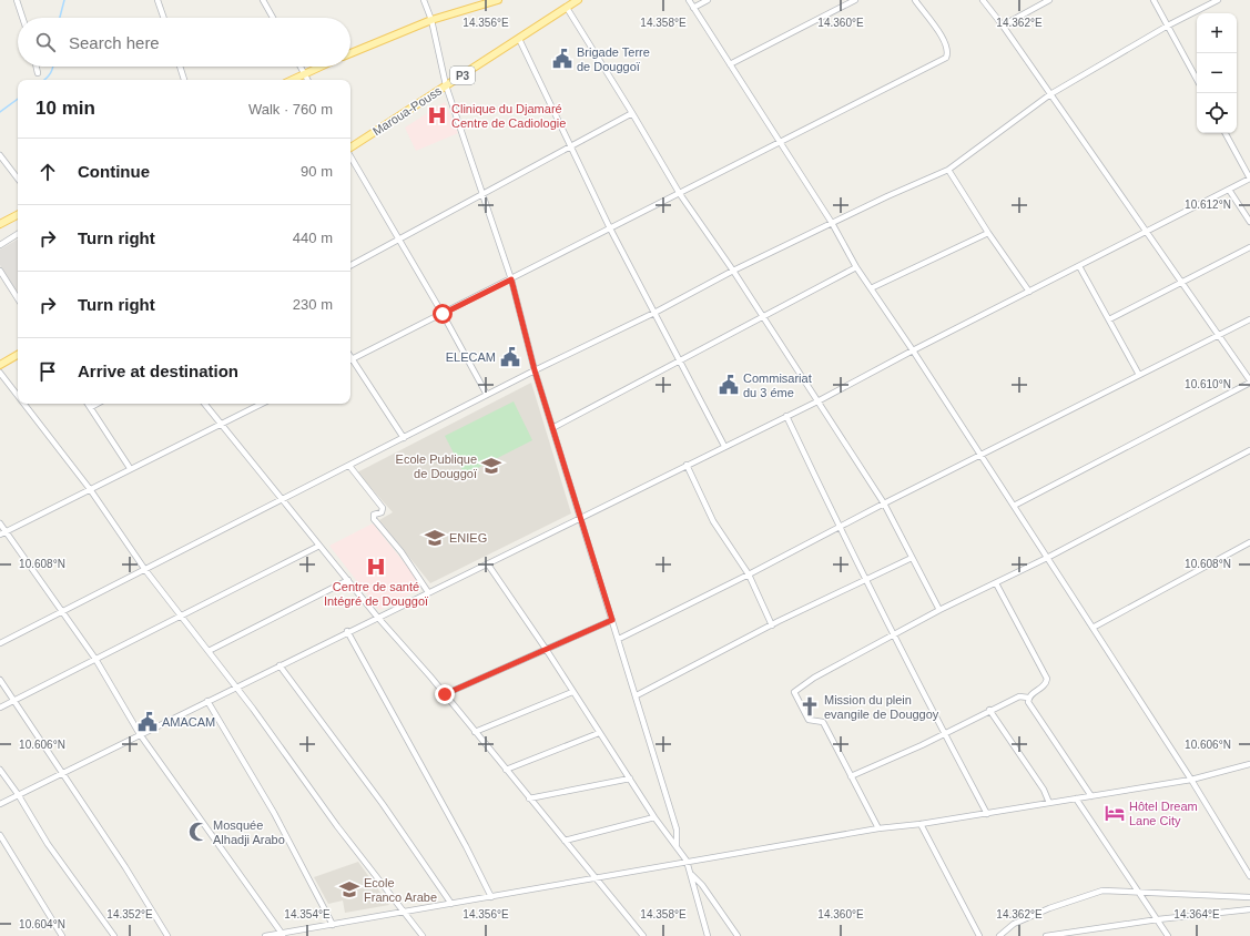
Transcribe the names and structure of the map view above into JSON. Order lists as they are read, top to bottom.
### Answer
{
  "streets": {
    "main road": ["P3", "Maroua-Pouss"]
  },
  "places": {
    "public building": [
      "Brigade Terre de Douggoï",
      "ELECAM",
      "Commisariat du 3 éme",
      "AMACAM"
    ],
    "hospital": ["Clinique du Djamaré Centre de Cadiologie", "Centre de santé Intégré de Douggoï"],
    "school or university": ["Ecole Publique de Douggoï", "ENIEG", "Ecole Franco Arabe"],
    "church": ["Mission du plein evangile de Douggoy"],
    "hotel": ["Hôtel Dream Lane City"],
    "mosque": ["Mosquée Alhadji Arabo"]
  },
  "page": {
    "map_buttons": ["+", "−"],
    "search": "Search here",
    "heading": ["10 min", "Walk · 760 m"],
    "list": [
      ["Continue", "90 m"],
      ["Turn right", "440 m"],
      ["Turn right", "230 m"],
      "Arrive at destination"
    ]
  },
  "coordinates": [
    "14.356°E",
    "14.358°E",
    "14.360°E",
    "14.362°E",
    "10.612°N",
    "10.610°N",
    "10.608°N",
    "10.606°N",
    "14.352°E",
    "14.354°E",
    "14.364°E",
    "10.604°N"
  ]
}
